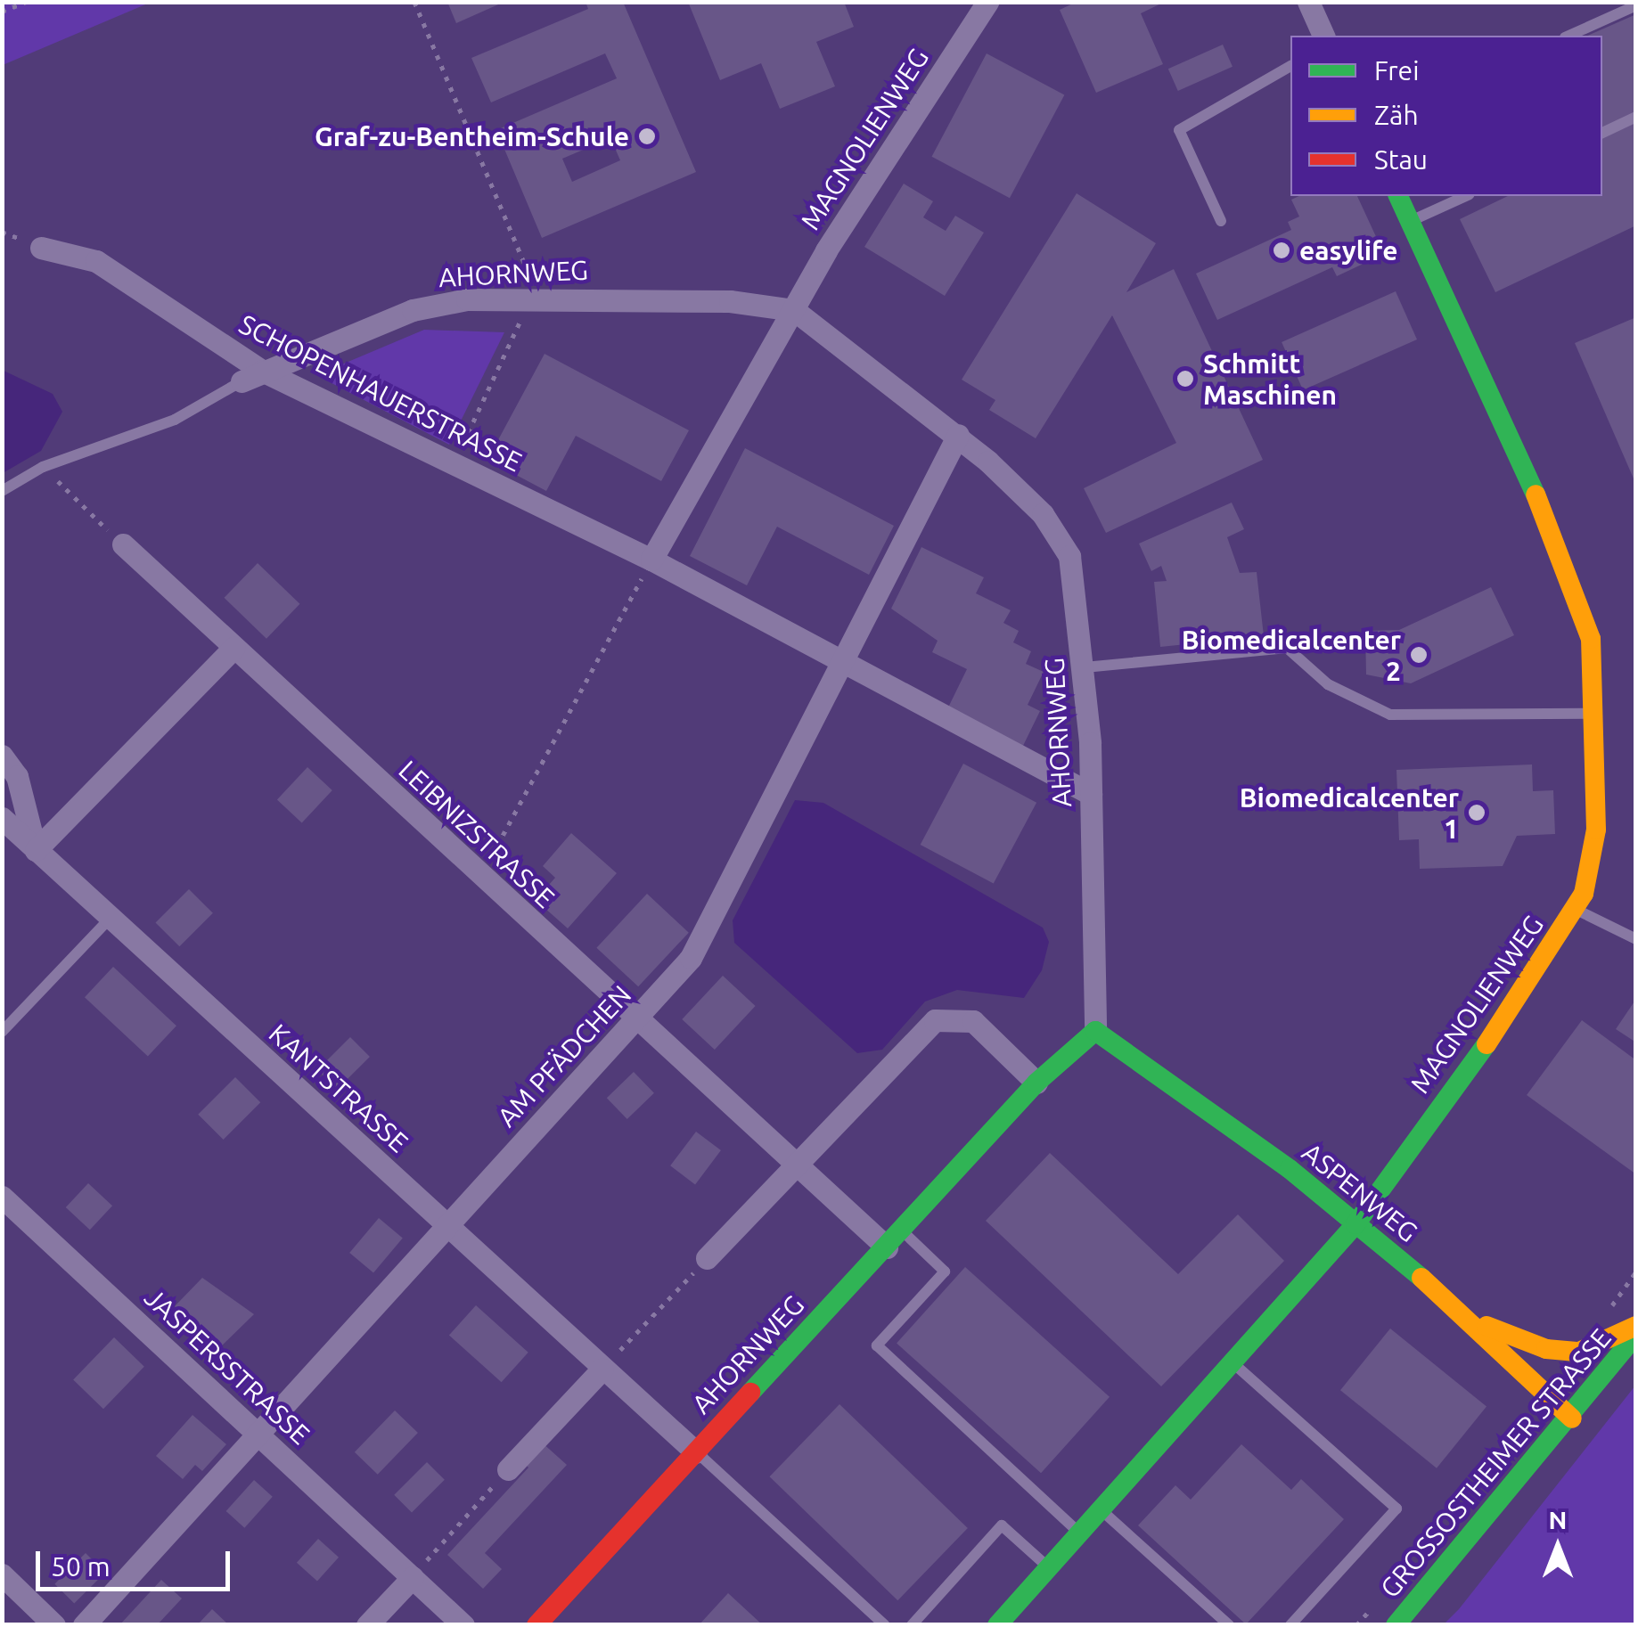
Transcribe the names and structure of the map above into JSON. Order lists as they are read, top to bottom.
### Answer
{
  "streets": {
    "street": [
      "MAGNOLIENWEG",
      "AHORNWEG",
      "SCHOPENHAUERSTRASSE",
      "LEIBNIZSTRASSE",
      "AM PFÄDCHEN",
      "KANTSTRASSE",
      "ASPENWEG",
      "JASPERSSTRASSE",
      "GROSSOSTHEIMER STRASSE"
    ]
  },
  "crossings": [
    ["MAGNOLIENWEG", "AHORNWEG"],
    ["MAGNOLIENWEG", "ASPENWEG"],
    ["AHORNWEG", "SCHOPENHAUERSTRASSE"],
    ["AHORNWEG", "LEIBNIZSTRASSE"],
    ["AHORNWEG", "AM PFÄDCHEN"],
    ["AHORNWEG", "KANTSTRASSE"],
    ["AHORNWEG", "ASPENWEG"],
    ["SCHOPENHAUERSTRASSE", "AM PFÄDCHEN"],
    ["LEIBNIZSTRASSE", "AM PFÄDCHEN"],
    ["AM PFÄDCHEN", "KANTSTRASSE"],
    ["AM PFÄDCHEN", "JASPERSSTRASSE"],
    ["ASPENWEG", "GROSSOSTHEIMER STRASSE"]
  ],
  "places": [
    "Graf-zu-Bentheim-Schule",
    "easylife",
    "Schmitt Maschinen",
    "Biomedicalcenter 2",
    "Biomedicalcenter 1"
  ],
  "legend": ["Frei", "Zäh", "Stau"],
  "scale_bar": "50 m",
  "north": "top"
}
